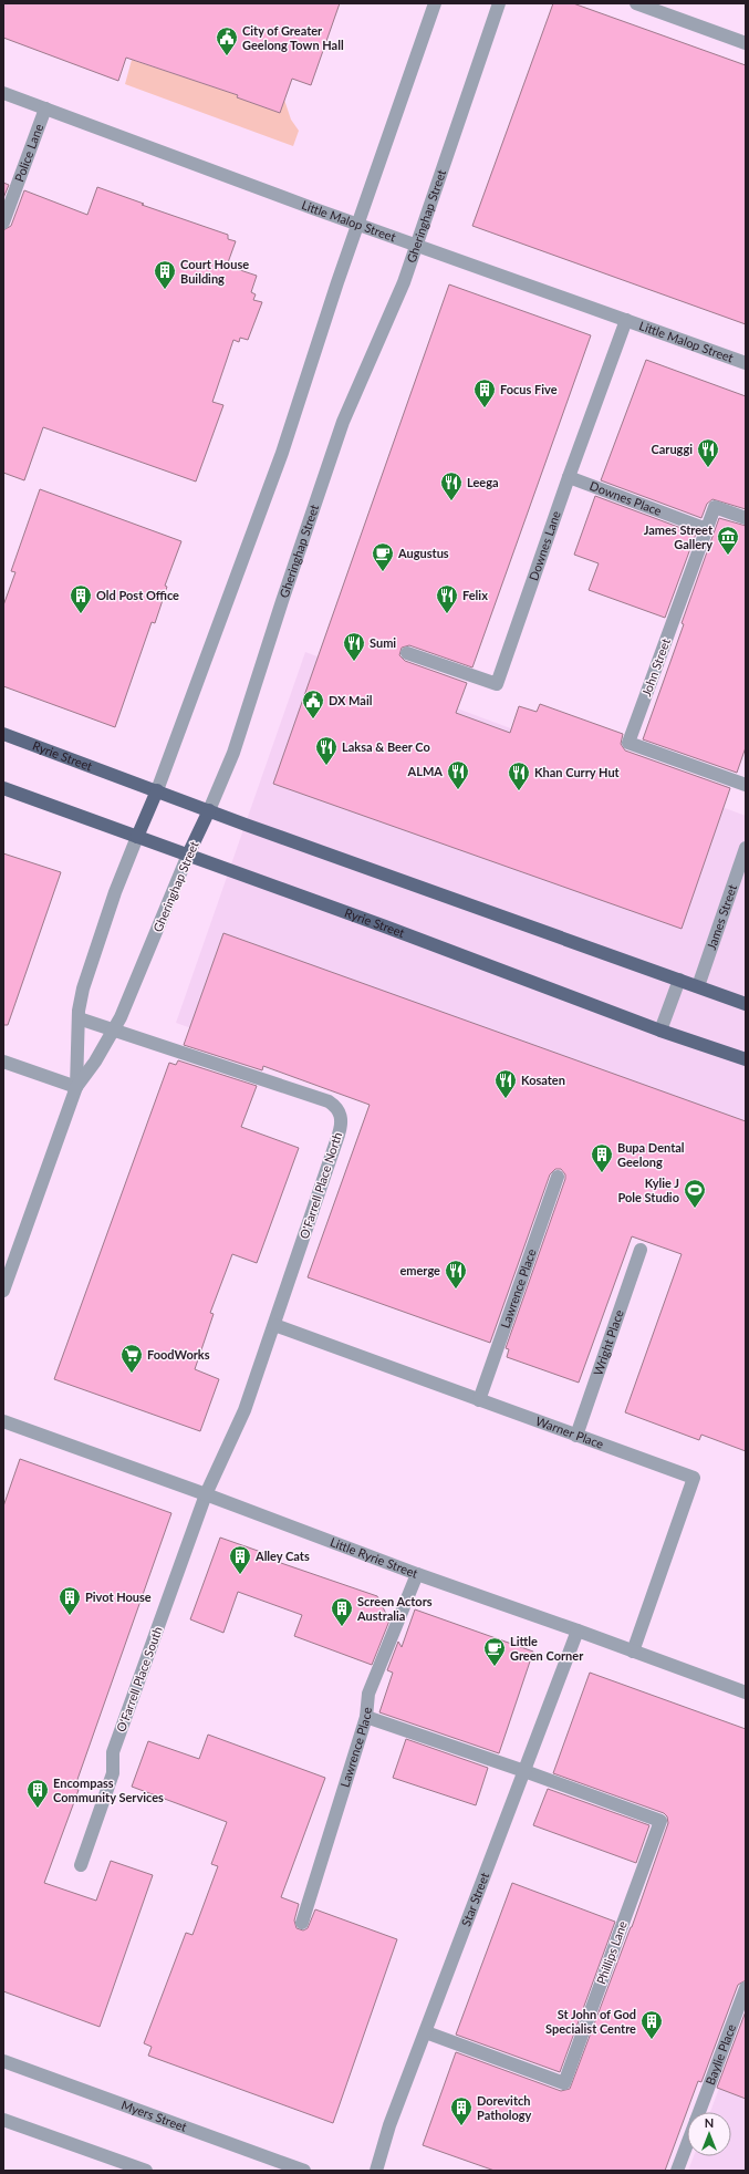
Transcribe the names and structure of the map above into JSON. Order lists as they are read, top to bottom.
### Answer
{
  "streets": {
    "main road": ["Gheringhap Street", "Ryrie Street"],
    "street": [
      "Police Lane",
      "Little Malop Street",
      "Downes Place",
      "Downes Lane",
      "John Street",
      "James Street",
      "O'Farrell Place North",
      "Lawrence Place",
      "Wright Place",
      "Warner Place",
      "Little Ryrie Street",
      "O'Farrell Place South",
      "Star Street",
      "Phillips Lane",
      "Baylie Place",
      "Myers Street"
    ]
  },
  "crossings": [
    ["Police Lane", "Little Malop Street"],
    ["Gheringhap Street", "Little Malop Street"],
    ["Gheringhap Street", "Ryrie Street"],
    ["Gheringhap Street", "O'Farrell Place North"],
    ["Little Malop Street", "Downes Lane"],
    ["Downes Place", "Downes Lane"],
    ["Downes Place", "John Street"],
    ["Ryrie Street", "James Street"],
    ["O'Farrell Place North", "Warner Place"],
    ["O'Farrell Place North", "Little Ryrie Street"],
    ["O'Farrell Place North", "O'Farrell Place South"],
    ["Lawrence Place", "Warner Place"],
    ["Lawrence Place", "Little Ryrie Street"],
    ["Wright Place", "Warner Place"],
    ["Warner Place", "Little Ryrie Street"],
    ["Little Ryrie Street", "O'Farrell Place South"],
    ["Little Ryrie Street", "Star Street"],
    ["Star Street", "Phillips Lane"]
  ],
  "places": {
    "public building": ["City of Greater Geelong Town Hall", "DX Mail"],
    "building": [
      "Court House Building",
      "Focus Five",
      "Old Post Office",
      "Bupa Dental Geelong",
      "Alley Cats",
      "Pivot House",
      "Screen Actors Australia",
      "Encompass Community Services",
      "St John of God Specialist Centre",
      "Dorevitch Pathology"
    ],
    "restaurant": [
      "Caruggi",
      "Leega",
      "Felix",
      "Sumi",
      "Laksa & Beer Co",
      "ALMA",
      "Khan Curry Hut",
      "Kosaten",
      "emerge"
    ],
    "museum": ["James Street Gallery"],
    "cafe": ["Augustus", "Little Green Corner"],
    "sports": ["Kylie J Pole Studio"],
    "supermarket": ["FoodWorks"]
  },
  "north": "top"
}
